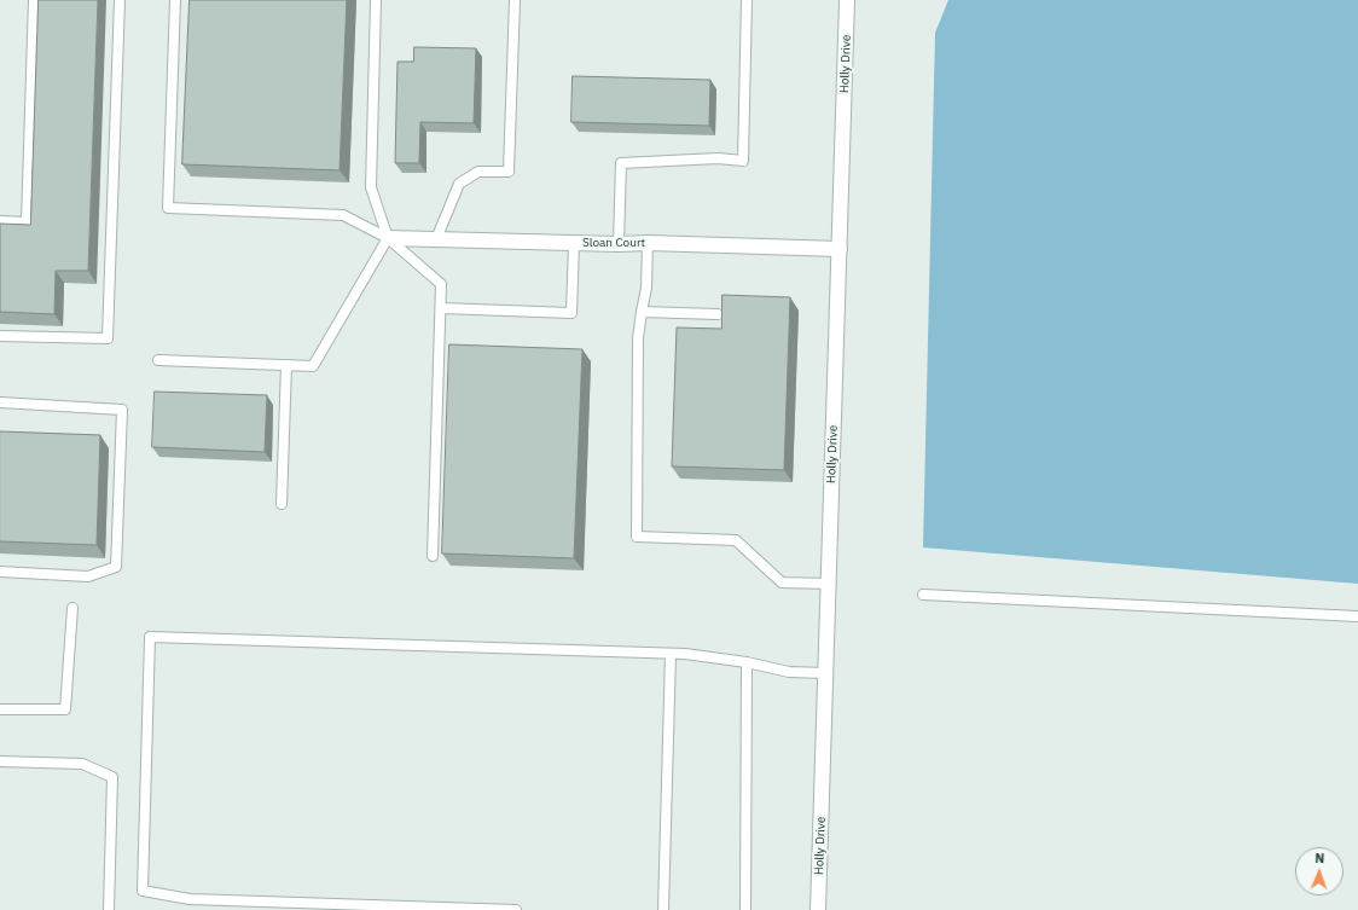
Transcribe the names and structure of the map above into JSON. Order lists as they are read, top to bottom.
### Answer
{
  "streets": {
    "street": ["Holly Drive", "Sloan Court"]
  },
  "crossings": [
    ["Holly Drive", "Sloan Court"]
  ],
  "north": "top"
}
